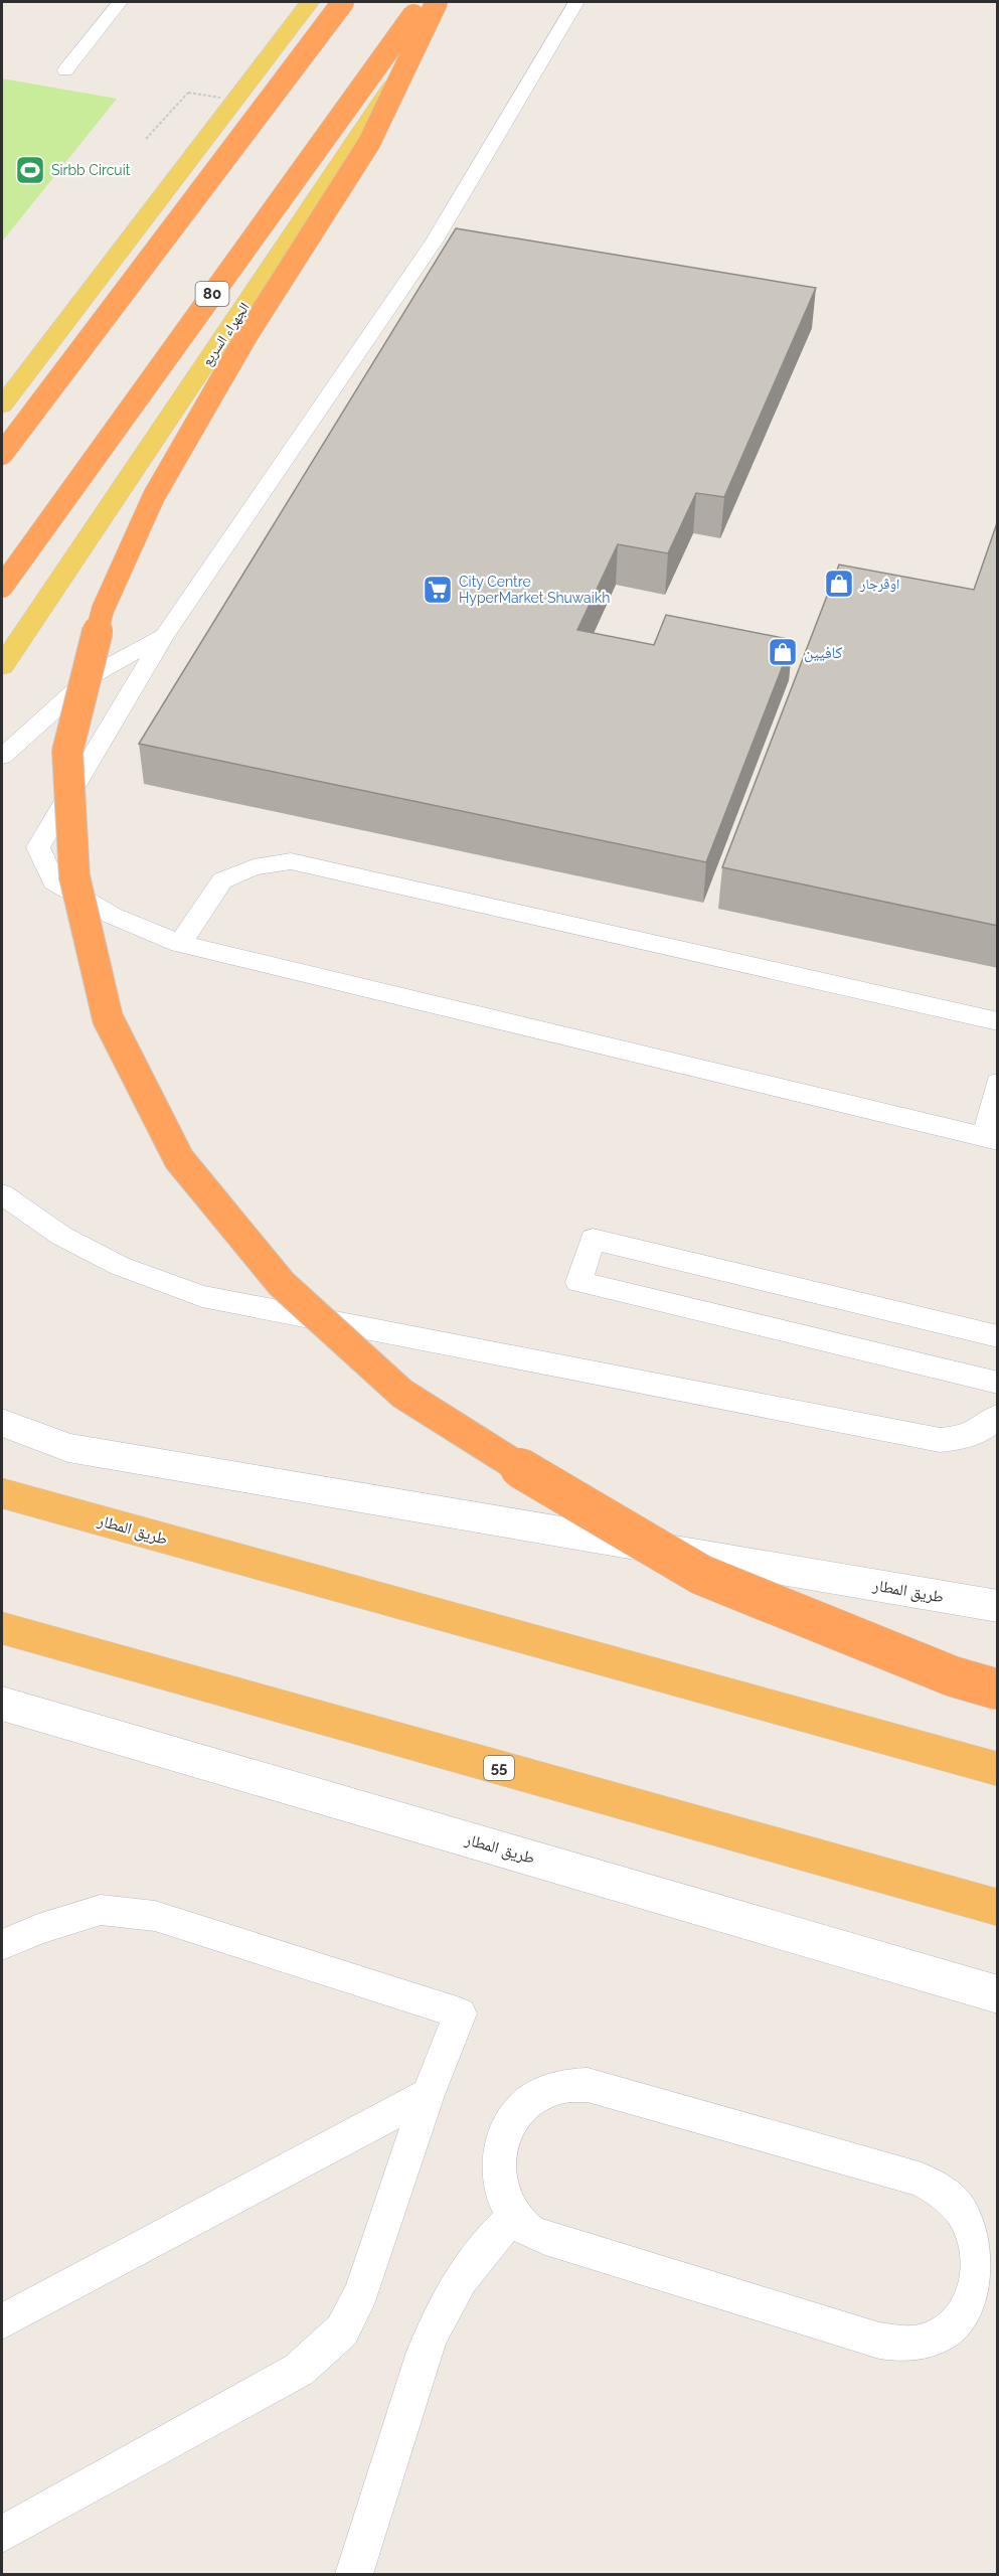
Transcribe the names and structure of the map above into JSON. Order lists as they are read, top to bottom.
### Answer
{
  "streets": {
    "highway": [
      "80",
      "الجهراء السريع",
      "طريق المطار",
      "55"
    ]
  },
  "places": {
    "sports": ["Sirbb Circuit"],
    "shop": ["اوڤرجار", "كافيين"],
    "supermarket": ["City Centre HyperMarket Shuwaikh"]
  }
}
